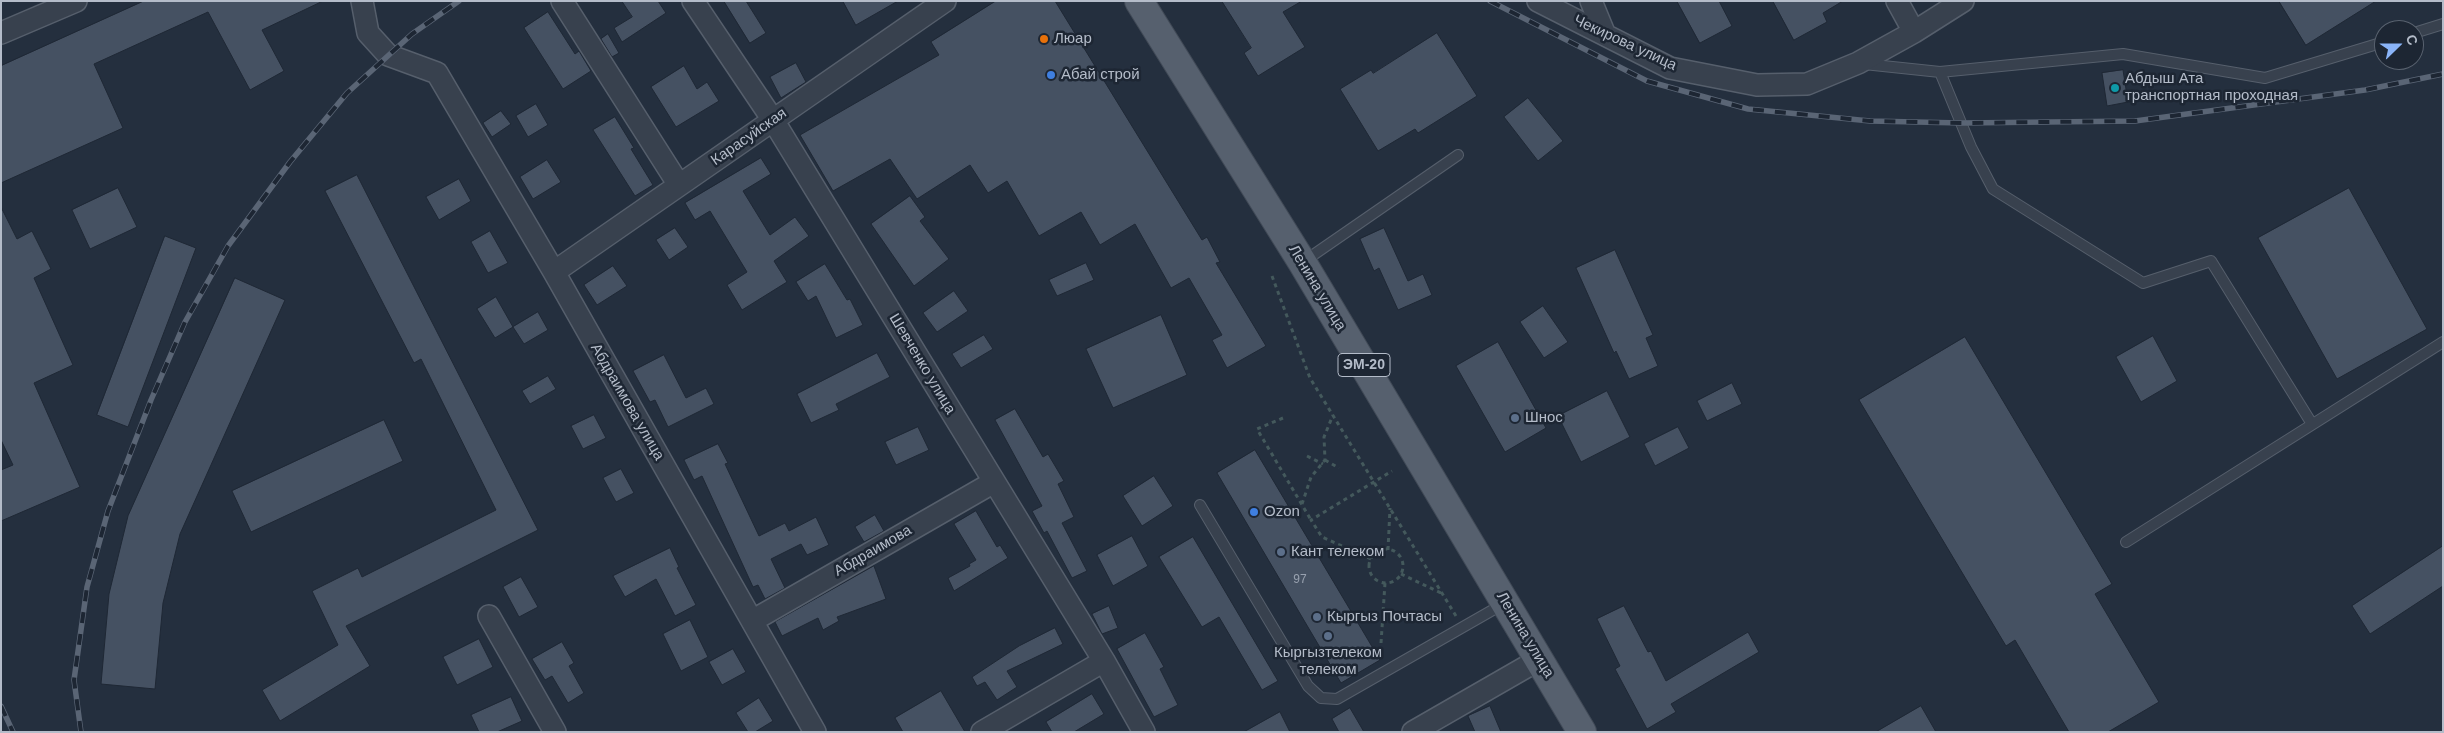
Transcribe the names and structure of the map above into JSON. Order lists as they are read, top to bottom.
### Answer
{
  "streets": {
    "main road": ["Ленина улица", "ЭМ-20"],
    "street": [
      "Чекирова улица",
      "Карасуйская",
      "Шевченко улица",
      "Абдраимова улица",
      "Абдраимова"
    ]
  },
  "crossings": [
    ["Карасуйская", "Шевченко улица"],
    ["Карасуйская", "Абдраимова улица"],
    ["Шевченко улица", "Абдраимова"],
    ["Абдраимова улица", "Абдраимова"]
  ],
  "places": [
    "Люар",
    "Абай строй",
    "Абдыш Ата транспортная проходная",
    "Шнос",
    "Ozon",
    "Кант телеком",
    "Кыргыз Почтасы",
    "Кыргызтелеком телеком"
  ],
  "house_numbers": ["97"],
  "north": "right"
}
